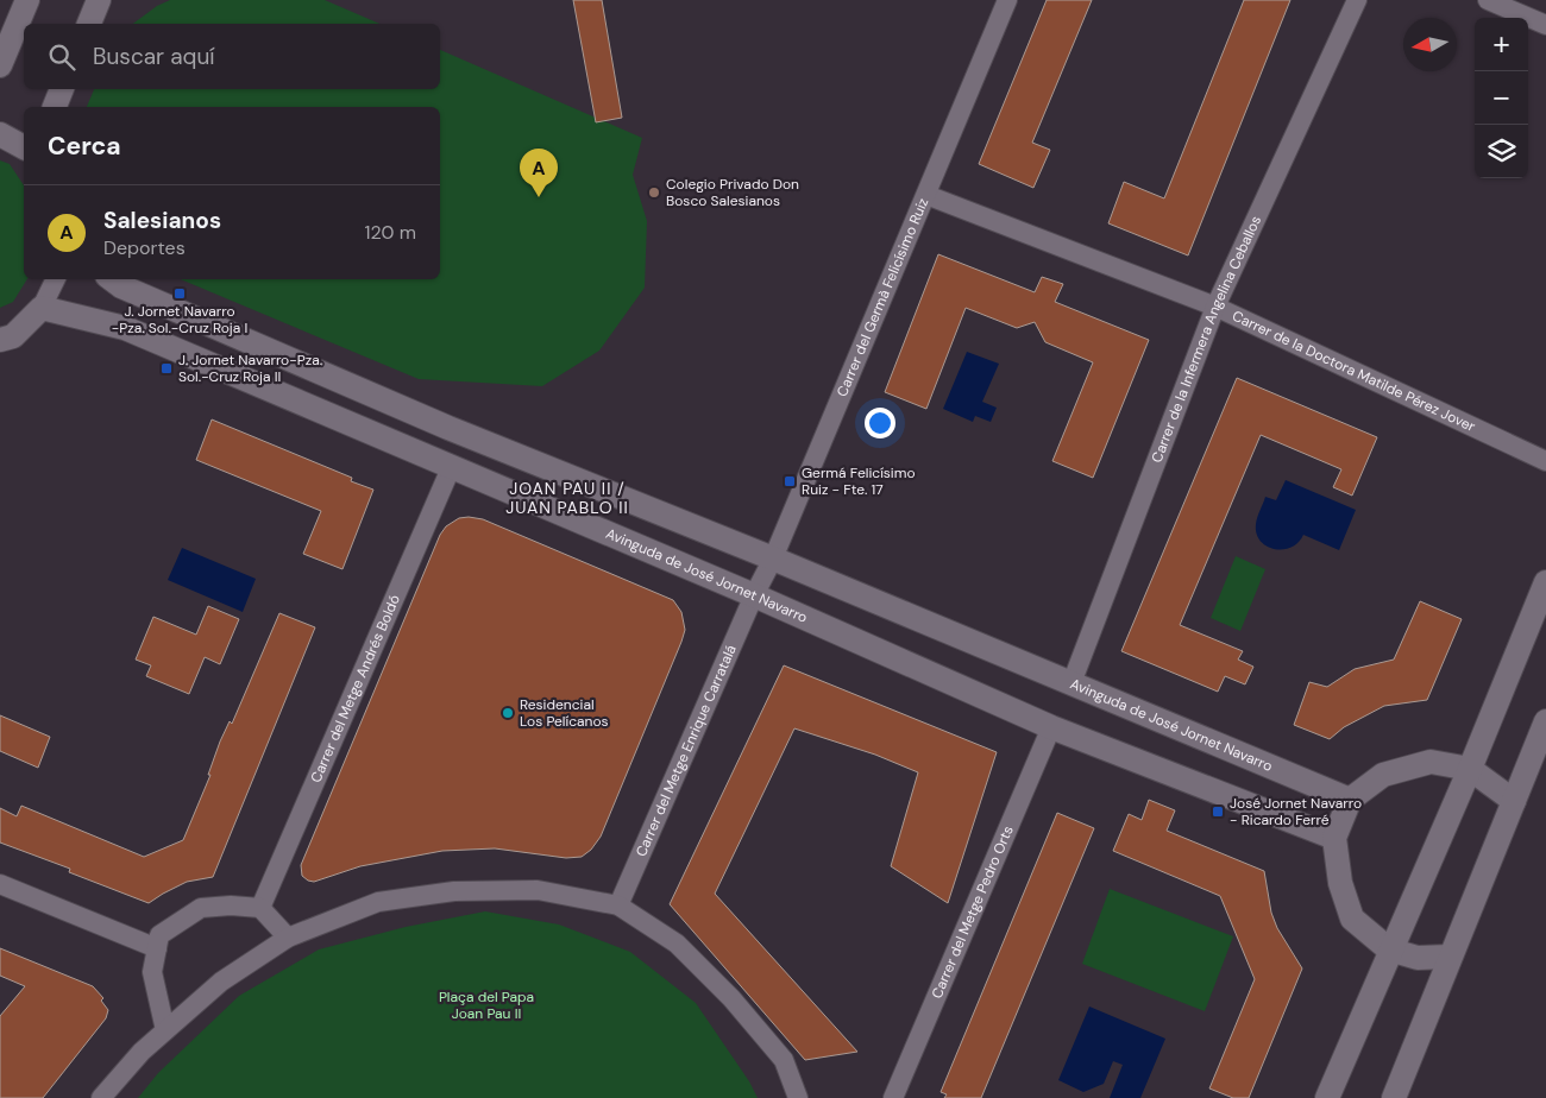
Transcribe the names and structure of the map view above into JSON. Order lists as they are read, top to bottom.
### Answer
{
  "streets": {
    "street": [
      "Carrer del Germà Felicísimo Ruiz",
      "Carrer de la Infermera Angelina Ceballos",
      "Carrer de la Doctora Matilde Pérez Jover",
      "Avinguda de José Jornet Navarro",
      "Carrer del Metge Andrés Boldó",
      "Carrer del Metge Enrique Carratalá",
      "Carrer del Metge Pedro Orts"
    ]
  },
  "crossings": [
    ["Carrer del Germà Felicísimo Ruiz", "Carrer de la Doctora Matilde Pérez Jover"],
    ["Carrer del Germà Felicísimo Ruiz", "Avinguda de José Jornet Navarro"],
    ["Carrer del Germà Felicísimo Ruiz", "Carrer del Metge Enrique Carratalá"],
    ["Carrer de la Infermera Angelina Ceballos", "Carrer de la Doctora Matilde Pérez Jover"],
    ["Carrer de la Infermera Angelina Ceballos", "Avinguda de José Jornet Navarro"],
    ["Avinguda de José Jornet Navarro", "Carrer del Metge Andrés Boldó"],
    ["Avinguda de José Jornet Navarro", "Carrer del Metge Enrique Carratalá"],
    ["Avinguda de José Jornet Navarro", "Carrer del Metge Pedro Orts"]
  ],
  "districts": ["JOAN PAU II / JUAN PABLO II"],
  "parks": ["Plaça del Papa Joan Pau II"],
  "places": {
    "other": ["Colegio Privado Don Bosco Salesianos", "Residencial Los Pelícanos"],
    "transit": [
      "J. Jornet Navarro -Pza. Sol.-Cruz Roja I",
      "J. Jornet Navarro-Pza. Sol.-Cruz Roja II",
      "Germá Felicísimo Ruiz - Fte. 17",
      "José Jornet Navarro - Ricardo Ferré"
    ]
  },
  "north": "left",
  "page": {
    "map_buttons": ["+", "−"],
    "search": "Buscar aquí",
    "heading": "Cerca",
    "pins": "A",
    "list": [
      {
        "mark": "A",
        "name": "Salesianos",
        "note": "Deportes",
        "value": "120 m"
      }
    ]
  }
}
